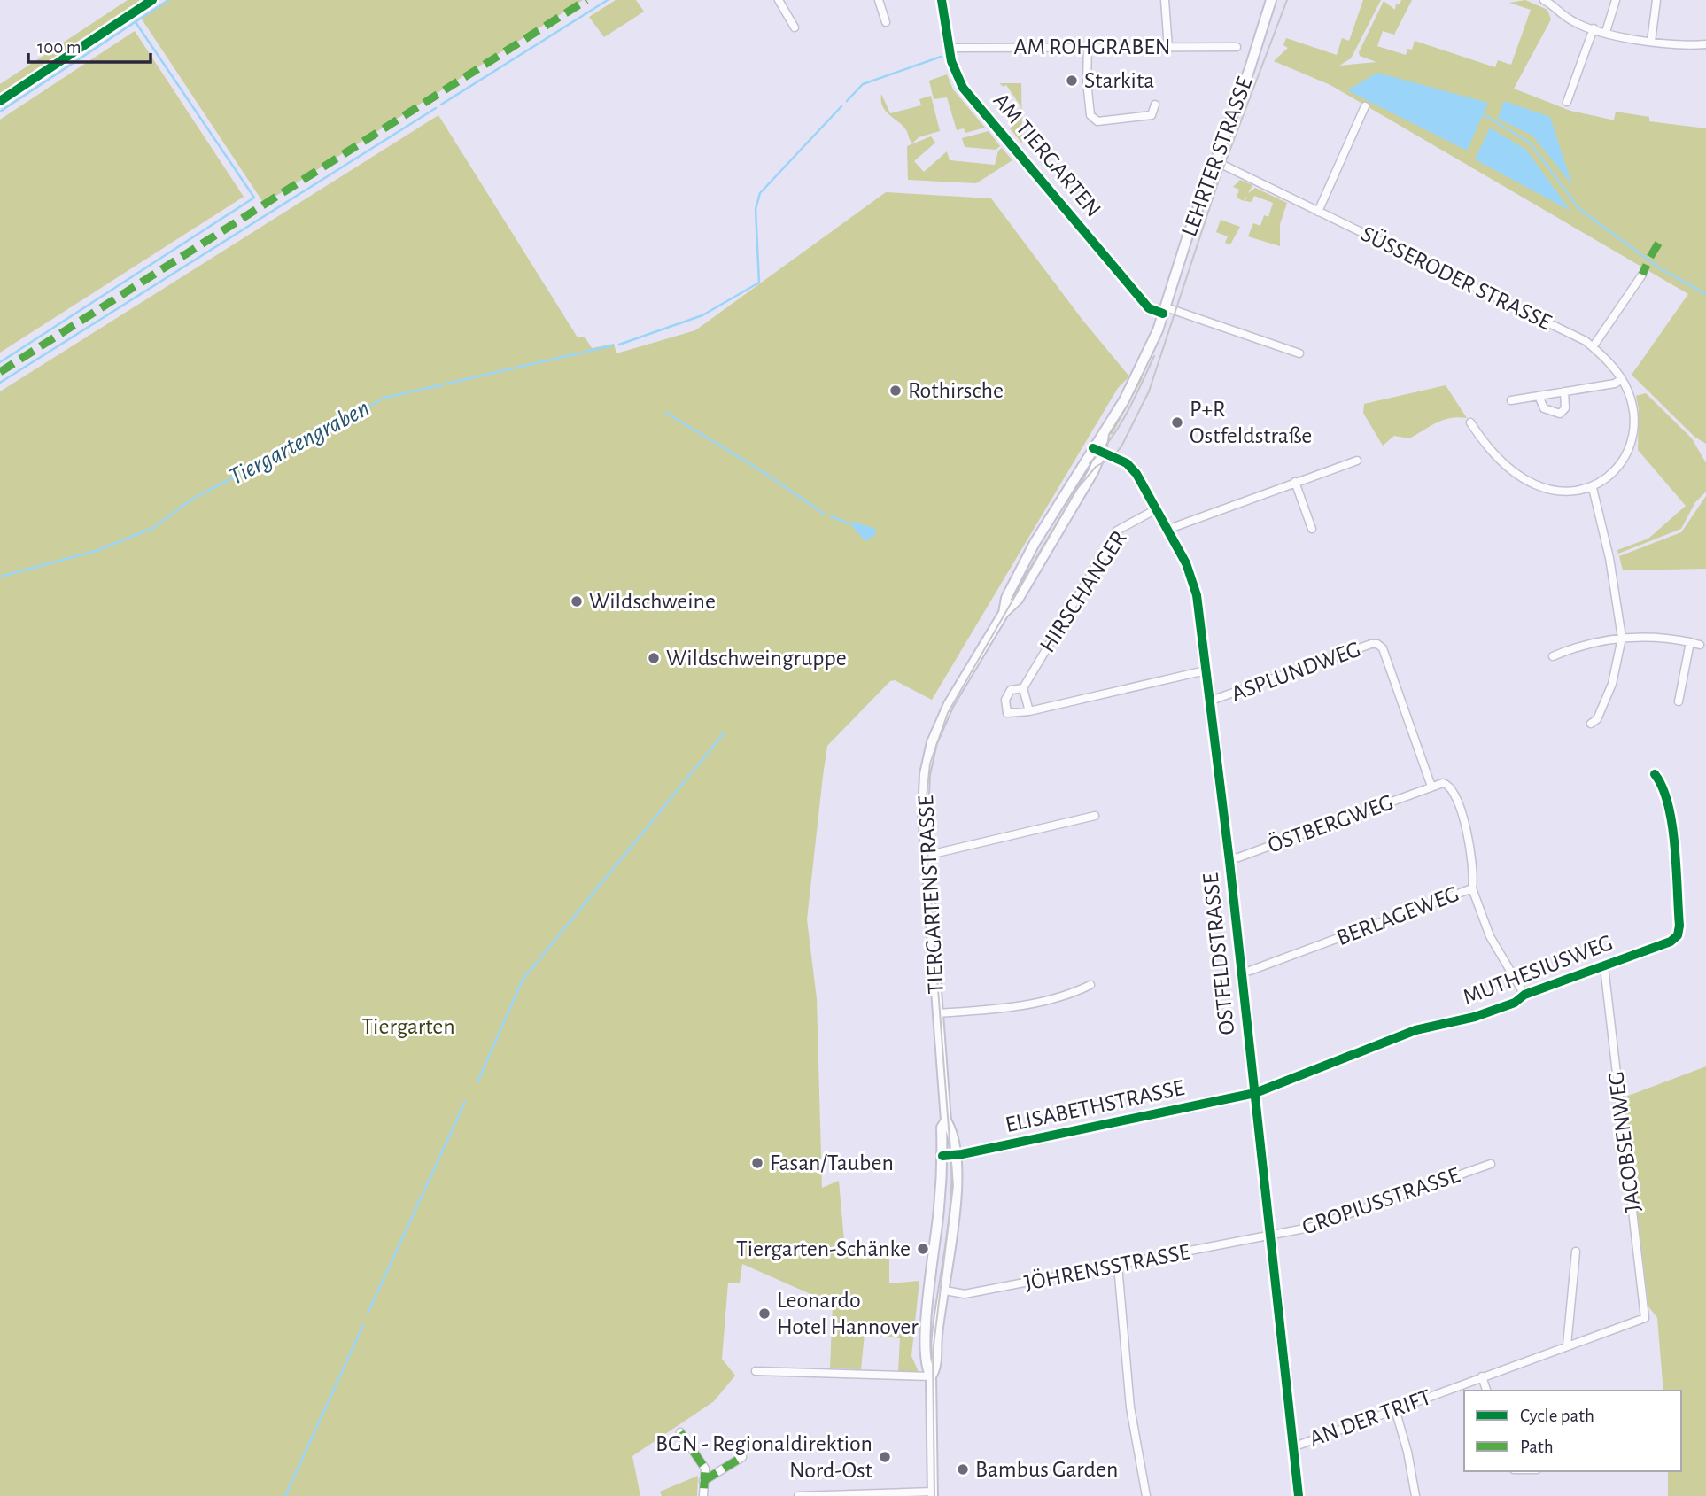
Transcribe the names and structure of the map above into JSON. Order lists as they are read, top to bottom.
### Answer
{
  "streets": {
    "main road": ["LEHRTER STRASSE", "TIERGARTENSTRASSE"],
    "street": [
      "AM ROHGRABEN",
      "AM TIERGARTEN",
      "SÜSSERODER STRASSE",
      "HIRSCHANGER",
      "ASPLUNDWEG",
      "ÖSTBERGWEG",
      "BERLAGEWEG",
      "OSTFELDSTRASSE",
      "MUTHESIUSWEG",
      "ELISABETHSTRASSE",
      "JACOBSENWEG",
      "GROPIUSSTRASSE",
      "JÖHRENSSTRASSE",
      "AN DER TRIFT"
    ]
  },
  "crossings": [
    ["AM ROHGRABEN", "AM TIERGARTEN"],
    ["AM TIERGARTEN", "LEHRTER STRASSE"],
    ["AM TIERGARTEN", "TIERGARTENSTRASSE"],
    ["LEHRTER STRASSE", "SÜSSERODER STRASSE"],
    ["LEHRTER STRASSE", "TIERGARTENSTRASSE"],
    ["HIRSCHANGER", "OSTFELDSTRASSE"],
    ["ASPLUNDWEG", "ÖSTBERGWEG"],
    ["ASPLUNDWEG", "BERLAGEWEG"],
    ["ASPLUNDWEG", "OSTFELDSTRASSE"],
    ["ÖSTBERGWEG", "BERLAGEWEG"],
    ["ÖSTBERGWEG", "OSTFELDSTRASSE"],
    ["TIERGARTENSTRASSE", "OSTFELDSTRASSE"],
    ["TIERGARTENSTRASSE", "ELISABETHSTRASSE"],
    ["TIERGARTENSTRASSE", "JÖHRENSSTRASSE"],
    ["BERLAGEWEG", "OSTFELDSTRASSE"],
    ["BERLAGEWEG", "MUTHESIUSWEG"],
    ["OSTFELDSTRASSE", "MUTHESIUSWEG"],
    ["OSTFELDSTRASSE", "ELISABETHSTRASSE"],
    ["OSTFELDSTRASSE", "GROPIUSSTRASSE"],
    ["OSTFELDSTRASSE", "JÖHRENSSTRASSE"],
    ["OSTFELDSTRASSE", "AN DER TRIFT"],
    ["MUTHESIUSWEG", "ELISABETHSTRASSE"],
    ["MUTHESIUSWEG", "JACOBSENWEG"],
    ["JACOBSENWEG", "AN DER TRIFT"],
    ["GROPIUSSTRASSE", "JÖHRENSSTRASSE"]
  ],
  "water": ["Tiergartengraben"],
  "parks": ["Tiergarten"],
  "places": [
    "Starkita",
    "Rothirsche",
    "P+R Ostfeldstraße",
    "Wildschweine",
    "Wildschweingruppe",
    "Fasan/Tauben",
    "Tiergarten-Schänke",
    "Leonardo Hotel Hannover",
    "BGN - Regionaldirektion Nord-Ost",
    "Bambus Garden"
  ],
  "legend": ["Cycle path", "Path"],
  "scale_bar": "100 m"
}
